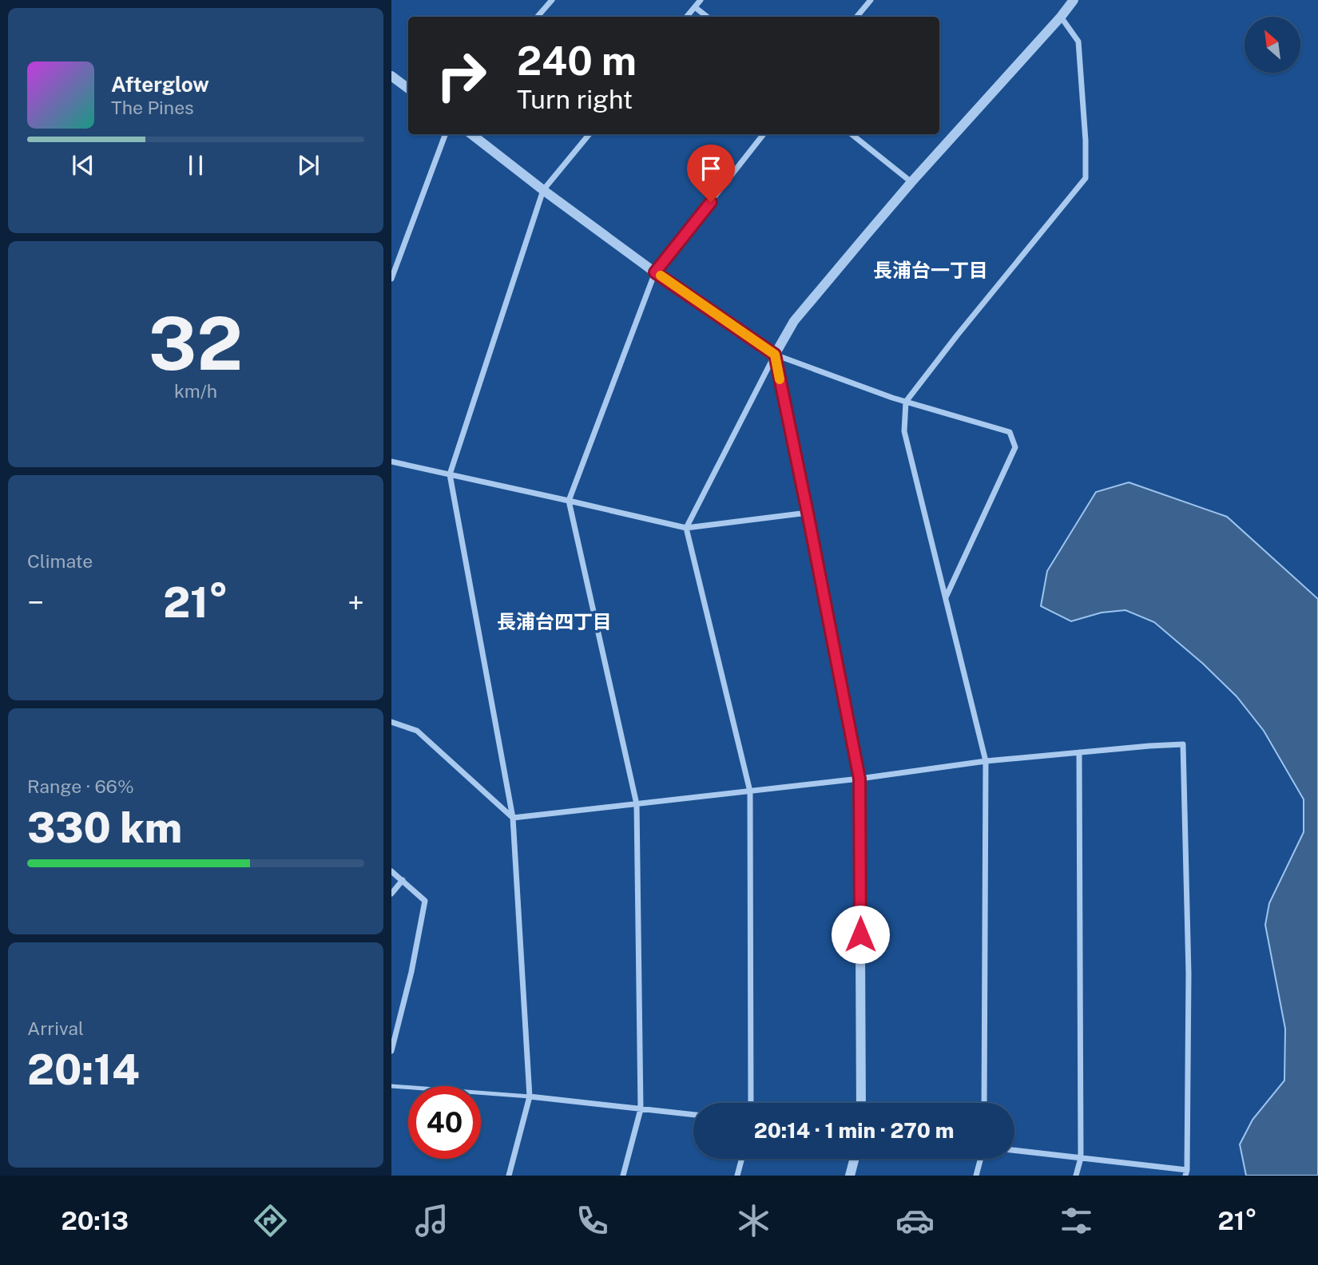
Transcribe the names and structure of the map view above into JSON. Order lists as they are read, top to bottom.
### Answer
{
  "districts": ["長浦台一丁目", "長浦台四丁目"],
  "north": "top left",
  "page": {
    "turn": ["240 m", "Turn right"],
    "song": ["Afterglow", "The Pines"],
    "tile": [
      ["32", "km/h"],
      "Climate",
      ["Range · 66%", "330 km"],
      ["Arrival", "20:14"]
    ],
    "heat": ["−", "21°", "+"],
    "limit": "40",
    "trip": "20:14 · 1 min · 270 m",
    "tabs": ["20:13", "21°"]
  }
}
